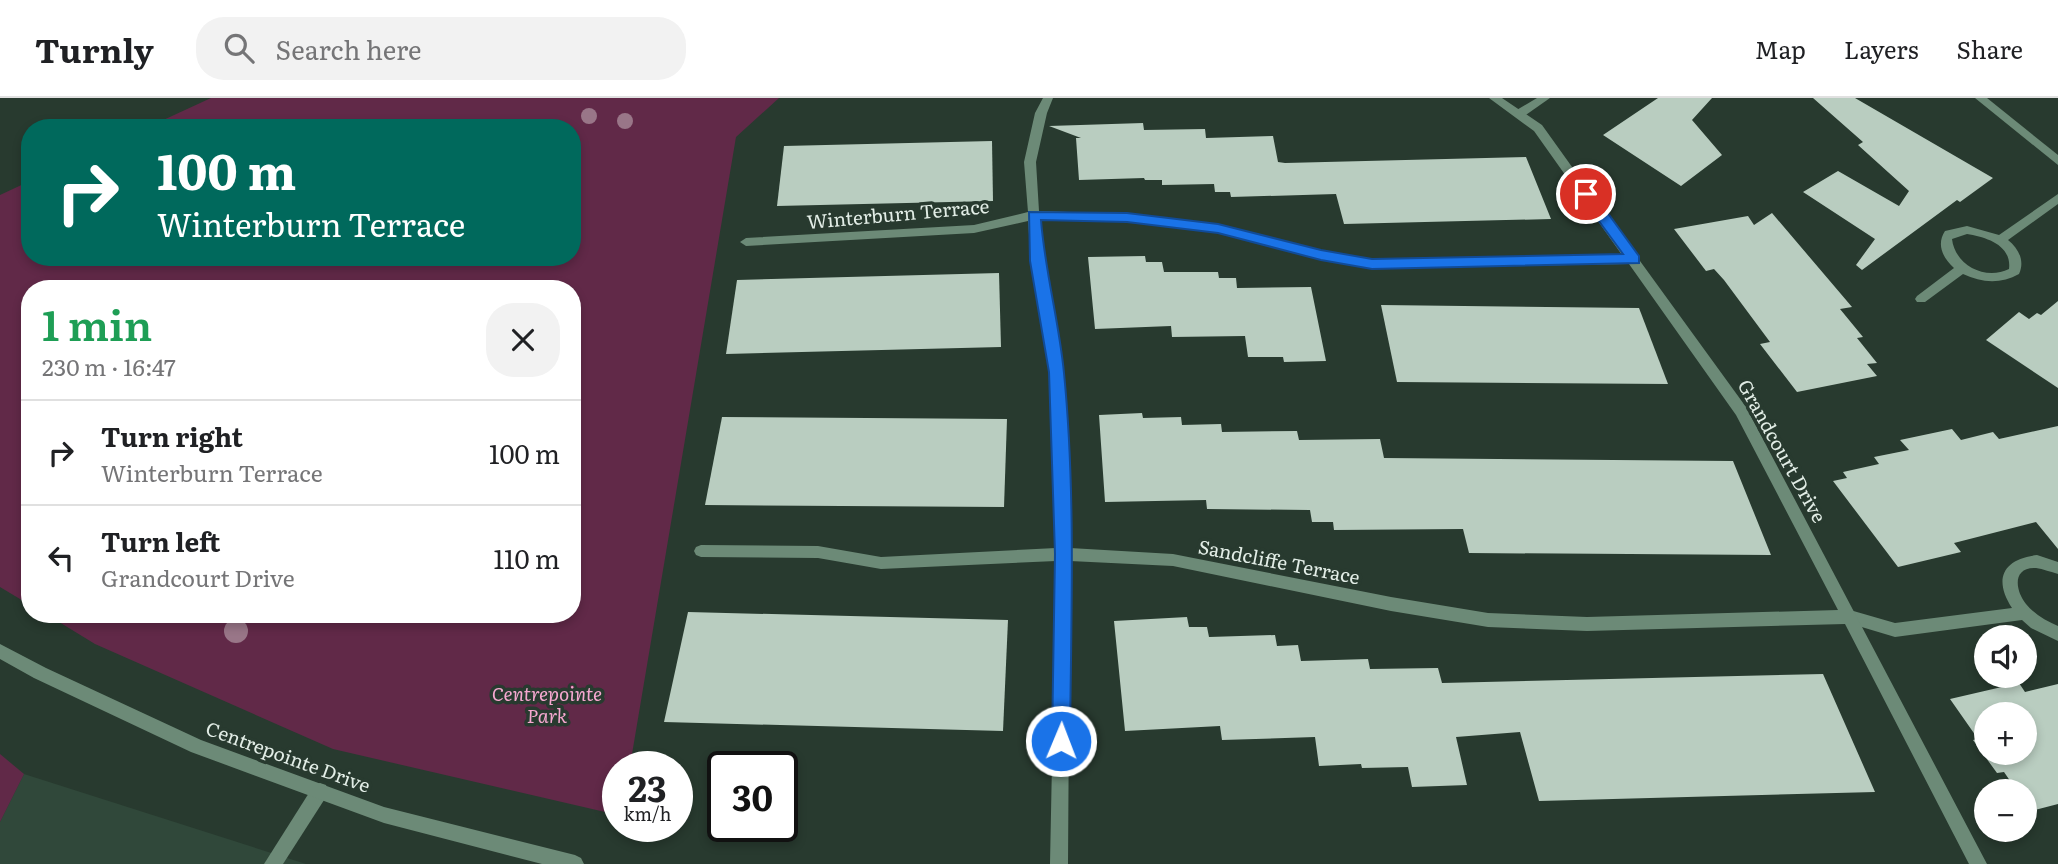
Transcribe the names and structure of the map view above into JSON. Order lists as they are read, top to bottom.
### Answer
{
  "streets": {
    "street": [
      "Winterburn Terrace",
      "Grandcourt Drive",
      "Sandcliffe Terrace",
      "Centrepointe Drive"
    ]
  },
  "crossings": [
    ["Winterburn Terrace", "Grandcourt Drive"],
    ["Grandcourt Drive", "Sandcliffe Terrace"]
  ],
  "parks": ["Centrepointe Park"],
  "page": {
    "header": "Turnly",
    "search": "Search here",
    "nav": ["Map", "Layers", "Share"],
    "turn": ["100 m", "Winterburn Terrace"],
    "heading": ["1 min", "230 m · 16:47"],
    "list": [
      {
        "name": "Turn right",
        "note": "Winterburn Terrace",
        "value": "100 m"
      },
      {
        "name": "Turn left",
        "note": "Grandcourt Drive",
        "value": "110 m"
      }
    ],
    "map_buttons": ["+", "−"],
    "speed": "23 km/h",
    "limit": "30"
  }
}
